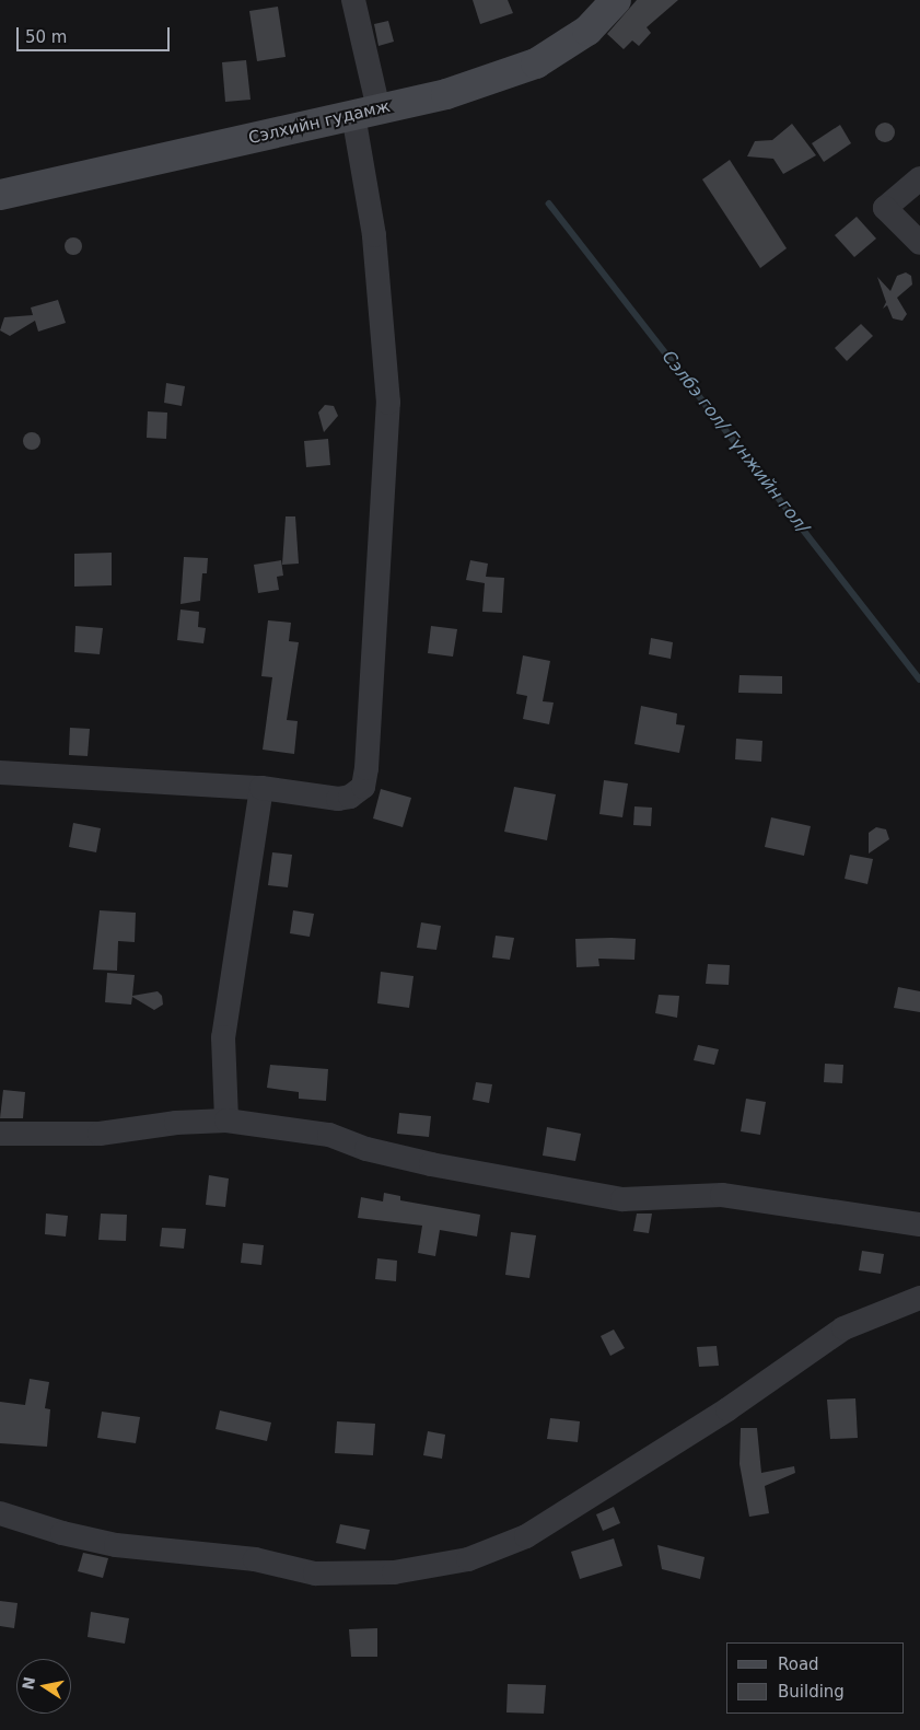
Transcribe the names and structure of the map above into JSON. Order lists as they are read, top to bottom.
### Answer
{
  "streets": {
    "main road": ["Сэлхийн гудамж"]
  },
  "water": ["Сэлбэ гол/ Гүнжийн гол/"],
  "legend": ["Road", "Building"],
  "scale_bar": "50 m",
  "north": "left"
}
